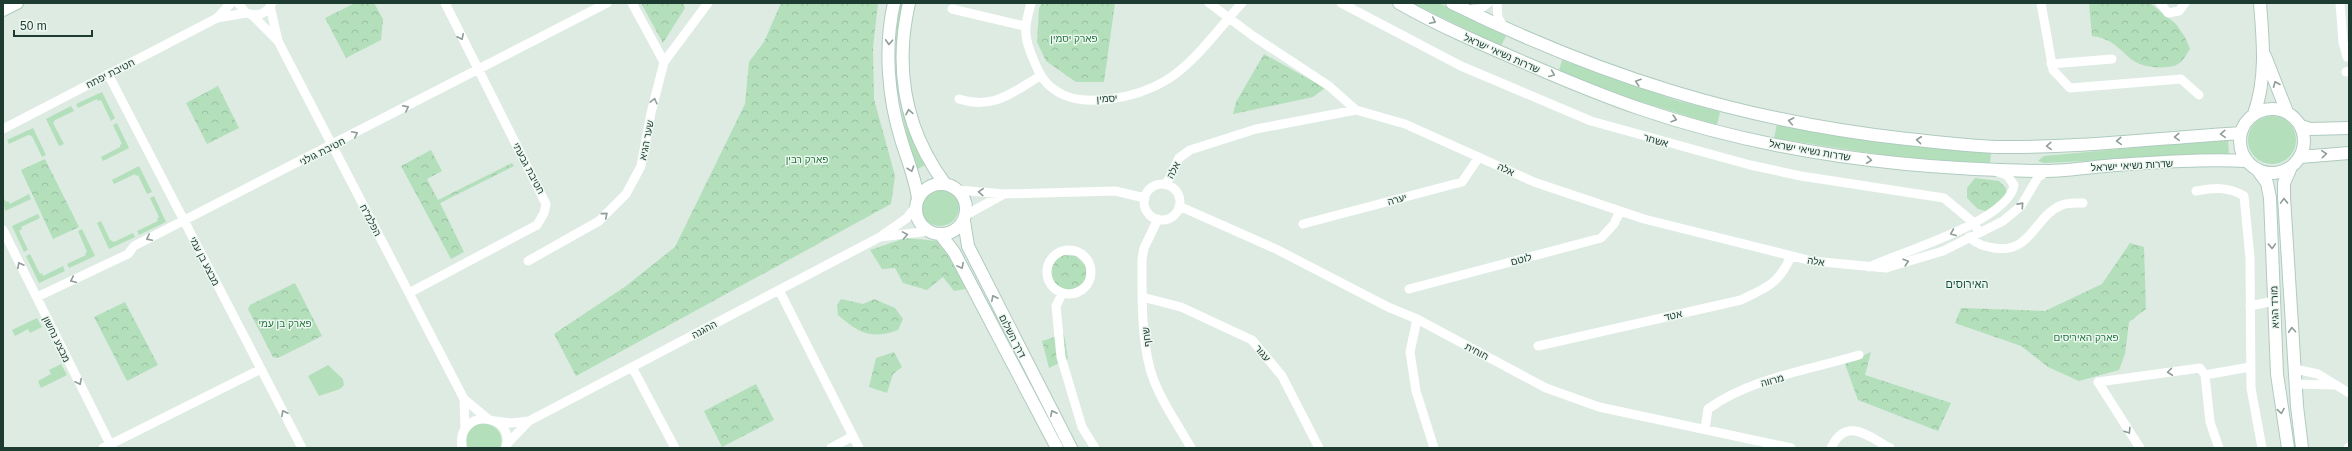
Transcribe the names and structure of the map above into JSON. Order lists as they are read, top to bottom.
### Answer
{
  "streets": {
    "main road": ["שדרות נשיאי ישראל", "מורד הגיא", "דרך השלום"],
    "street": [
      "חטיבת יפתח",
      "יסמין",
      "שער הגיא",
      "אשחר",
      "חטיבת גולני",
      "חטיבת גבעתי",
      "אלה",
      "יערה",
      "הפלמ\"ח",
      "לוטם",
      "מבצע בן עמי",
      "אטד",
      "ההגנה",
      "שחף",
      "מבצע נחשון",
      "חוחית",
      "עגור",
      "מרווה"
    ]
  },
  "crossings": [
    ["שדרות נשיאי ישראל", "אלה"],
    ["שדרות נשיאי ישראל", "מורד הגיא"],
    ["חטיבת יפתח", "הפלמ\"ח"],
    ["חטיבת יפתח", "מבצע בן עמי"],
    ["אשחר", "אלה"],
    ["חטיבת גולני", "חטיבת גבעתי"],
    ["חטיבת גולני", "הפלמ\"ח"],
    ["חטיבת גולני", "מבצע בן עמי"],
    ["חטיבת גולני", "מבצע נחשון"],
    ["חטיבת גבעתי", "הפלמ\"ח"],
    ["אלה", "יערה"],
    ["אלה", "לוטם"],
    ["אלה", "אטד"],
    ["אלה", "שחף"],
    ["אלה", "חוחית"],
    ["הפלמ\"ח", "ההגנה"],
    ["ההגנה", "דרך השלום"],
    ["שחף", "חוחית"],
    ["שחף", "עגור"],
    ["חוחית", "מרווה"]
  ],
  "one_way": ["שער הגיא"],
  "districts": ["האירוסים"],
  "parks": [
    "פארק יסמין",
    "פארק רבין",
    "פארק בן עמי",
    "פארק האיריסים"
  ],
  "scale_bar": "50 m"
}
